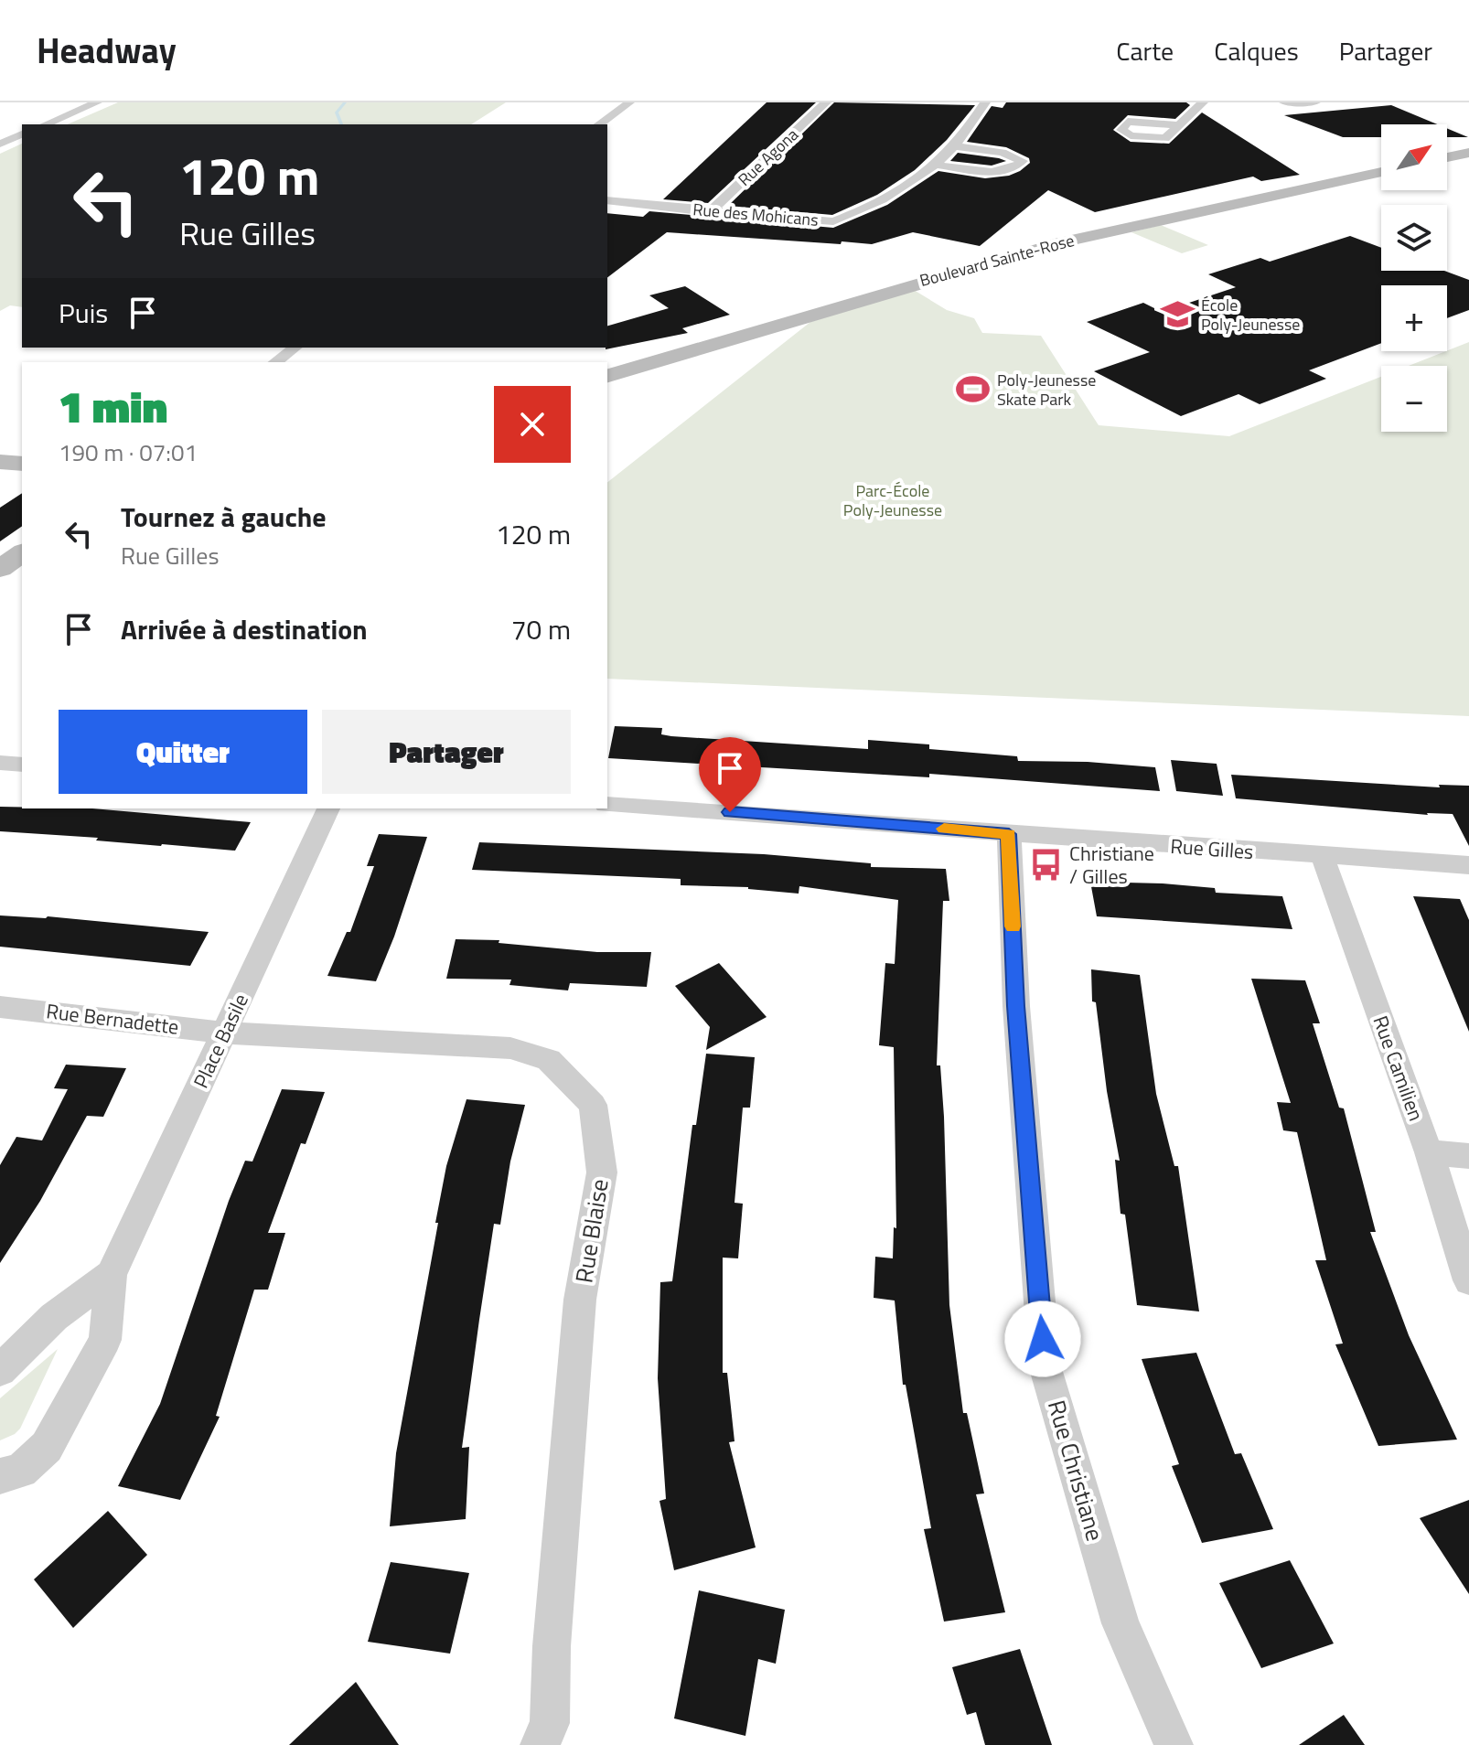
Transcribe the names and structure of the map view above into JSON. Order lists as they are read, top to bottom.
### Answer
{
  "streets": {
    "street": [
      "Rue Agona",
      "Rue des Mohicans",
      "Boulevard Sainte-Rose",
      "Rue Gilles",
      "Rue Bernadette",
      "Place Basile",
      "Rue Camilien",
      "Rue Blaise",
      "Rue Christiane"
    ]
  },
  "crossings": [
    ["Rue Agona", "Rue des Mohicans"],
    ["Rue Gilles", "Rue Camilien"],
    ["Rue Gilles", "Rue Christiane"],
    ["Rue Bernadette", "Place Basile"],
    ["Rue Bernadette", "Rue Blaise"],
    ["Place Basile", "Rue Blaise"]
  ],
  "parks": ["Parc-École Poly-Jeunesse"],
  "places": {
    "school or university": ["École Poly-Jeunesse"],
    "sports": ["Poly-Jeunesse Skate Park"],
    "bus stop": ["Christiane / Gilles"]
  },
  "north": "top right",
  "page": {
    "header": "Headway",
    "nav": ["Carte", "Calques", "Partager"],
    "map_buttons": ["+", "−"],
    "turn": ["120 m", "Rue Gilles"],
    "then": "Puis",
    "heading": ["1 min", "190 m · 07:01"],
    "list": [
      {
        "name": "Tournez à gauche",
        "note": "Rue Gilles",
        "value": "120 m"
      },
      {
        "name": "Arrivée à destination",
        "value": "70 m"
      }
    ],
    "buttons": ["Quitter", "Partager"]
  }
}
